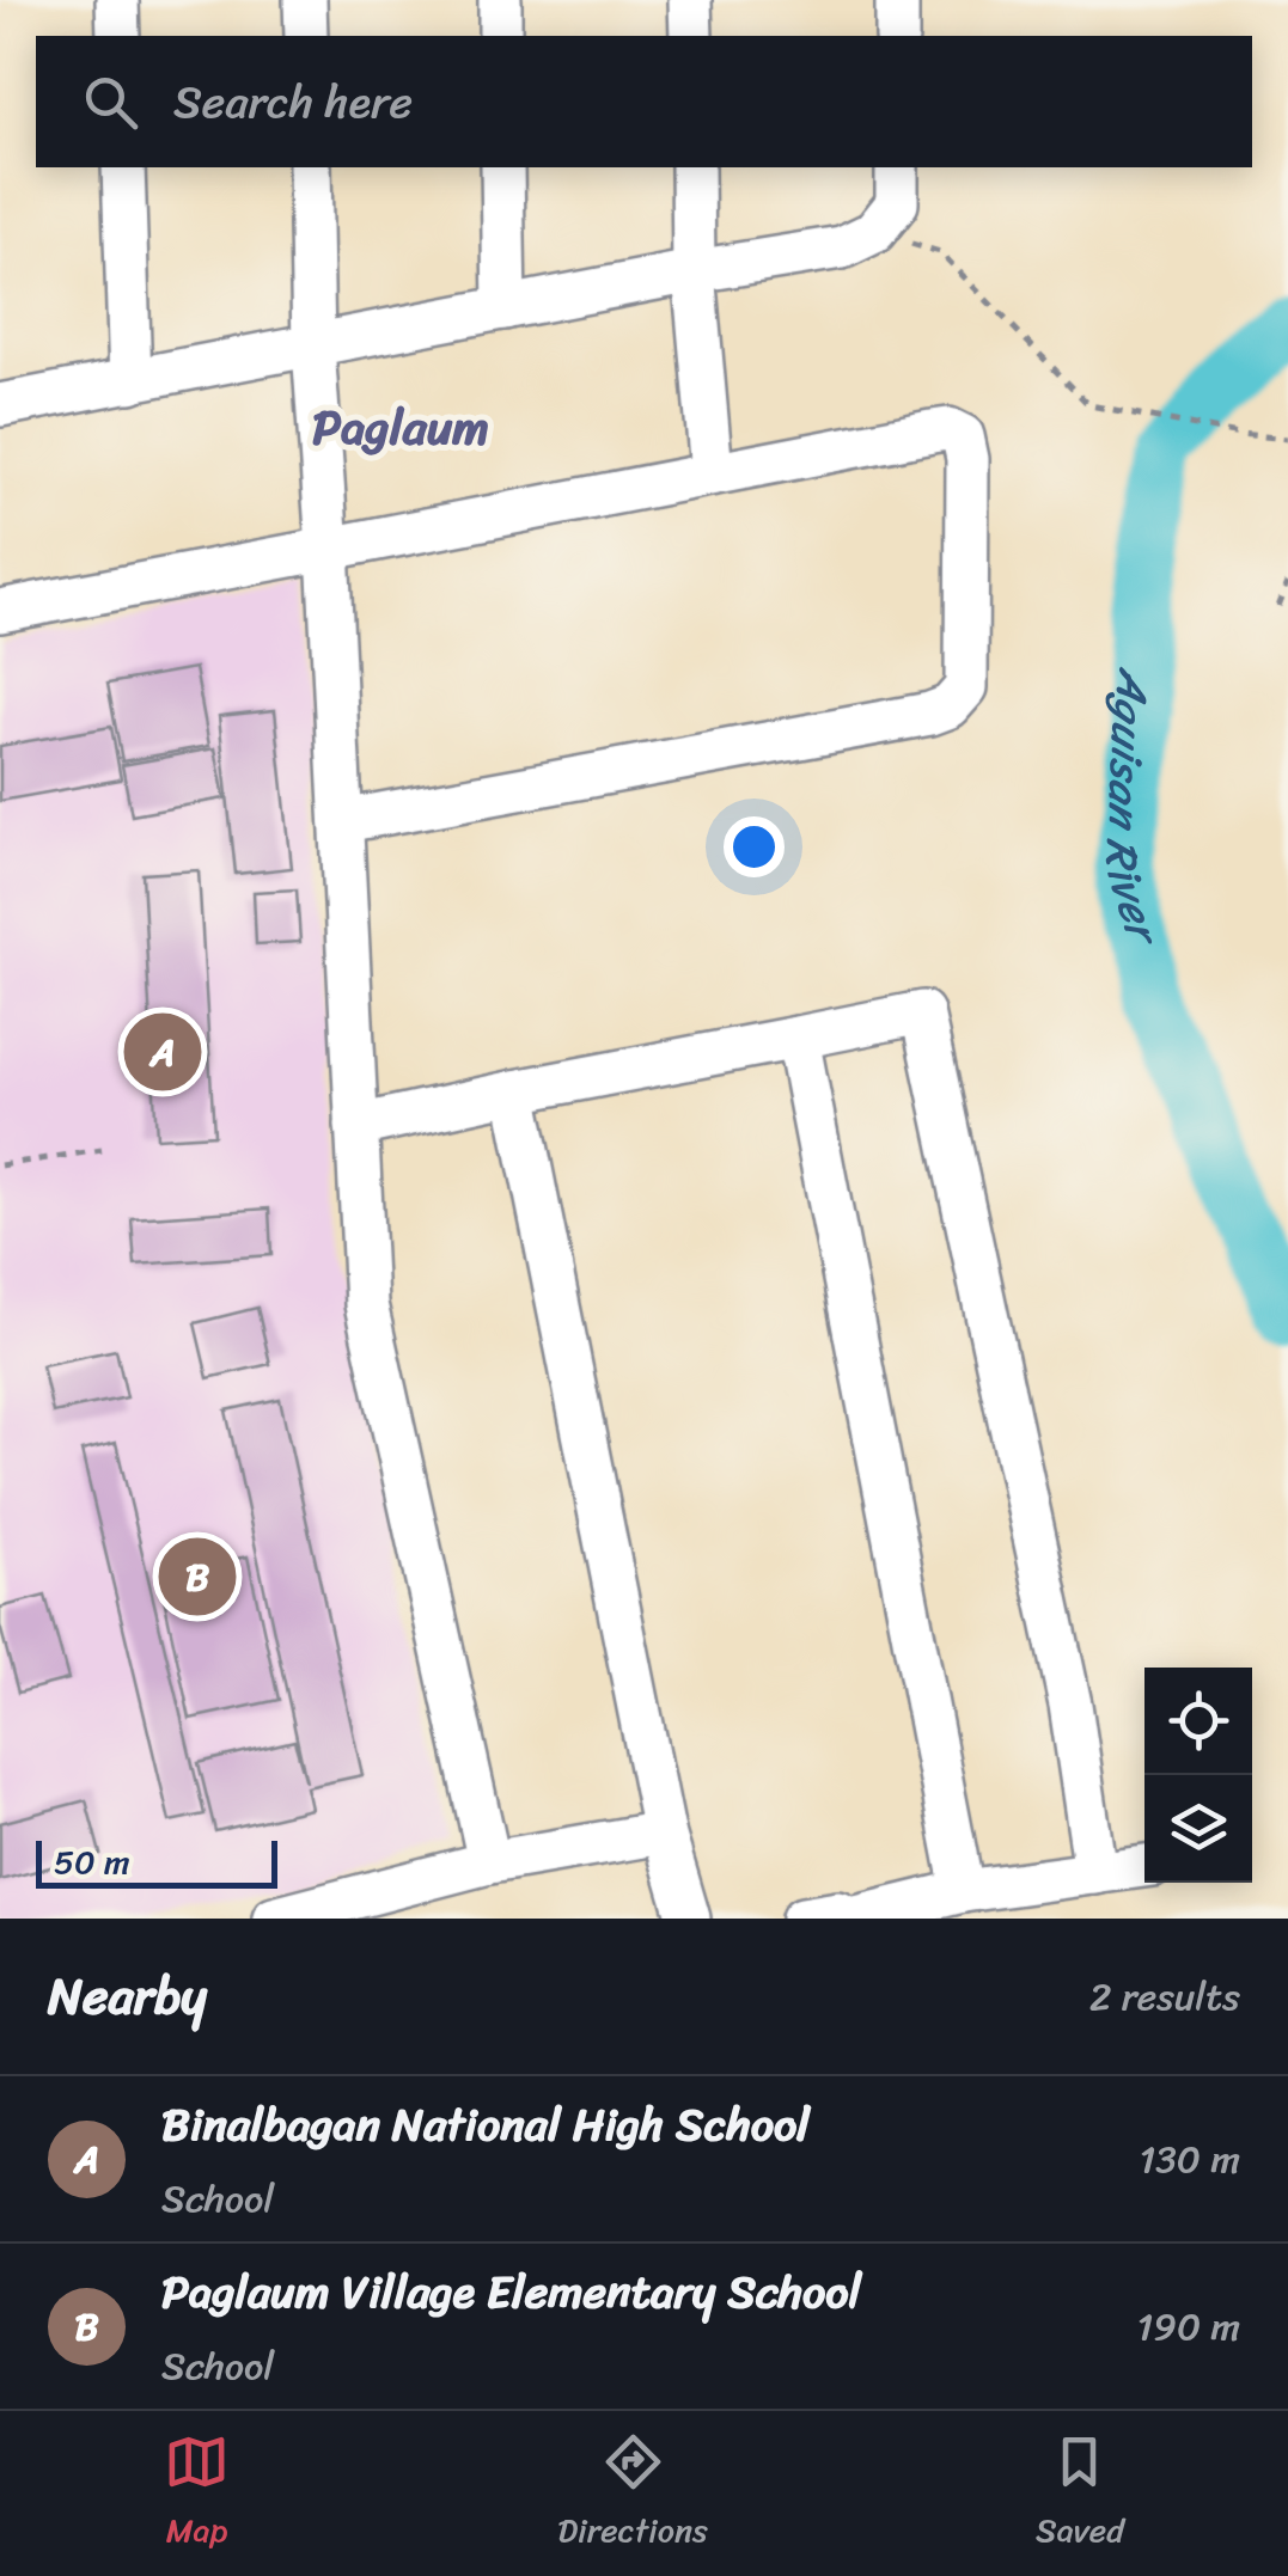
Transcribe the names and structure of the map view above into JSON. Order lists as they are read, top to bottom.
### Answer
{
  "districts": ["Paglaum"],
  "water": ["Aguisan River"],
  "scale_bar": "50 m",
  "page": {
    "search": "Search here",
    "pins": ["A", "B"],
    "scale": "50 m",
    "heading": ["Nearby", "2 results"],
    "list": [
      {
        "mark": "A",
        "name": "Binalbagan National High School",
        "note": "School",
        "value": "130 m"
      },
      {
        "mark": "B",
        "name": "Paglaum Village Elementary School",
        "note": "School",
        "value": "190 m"
      }
    ],
    "nav": ["Map", "Directions", "Saved"]
  }
}
